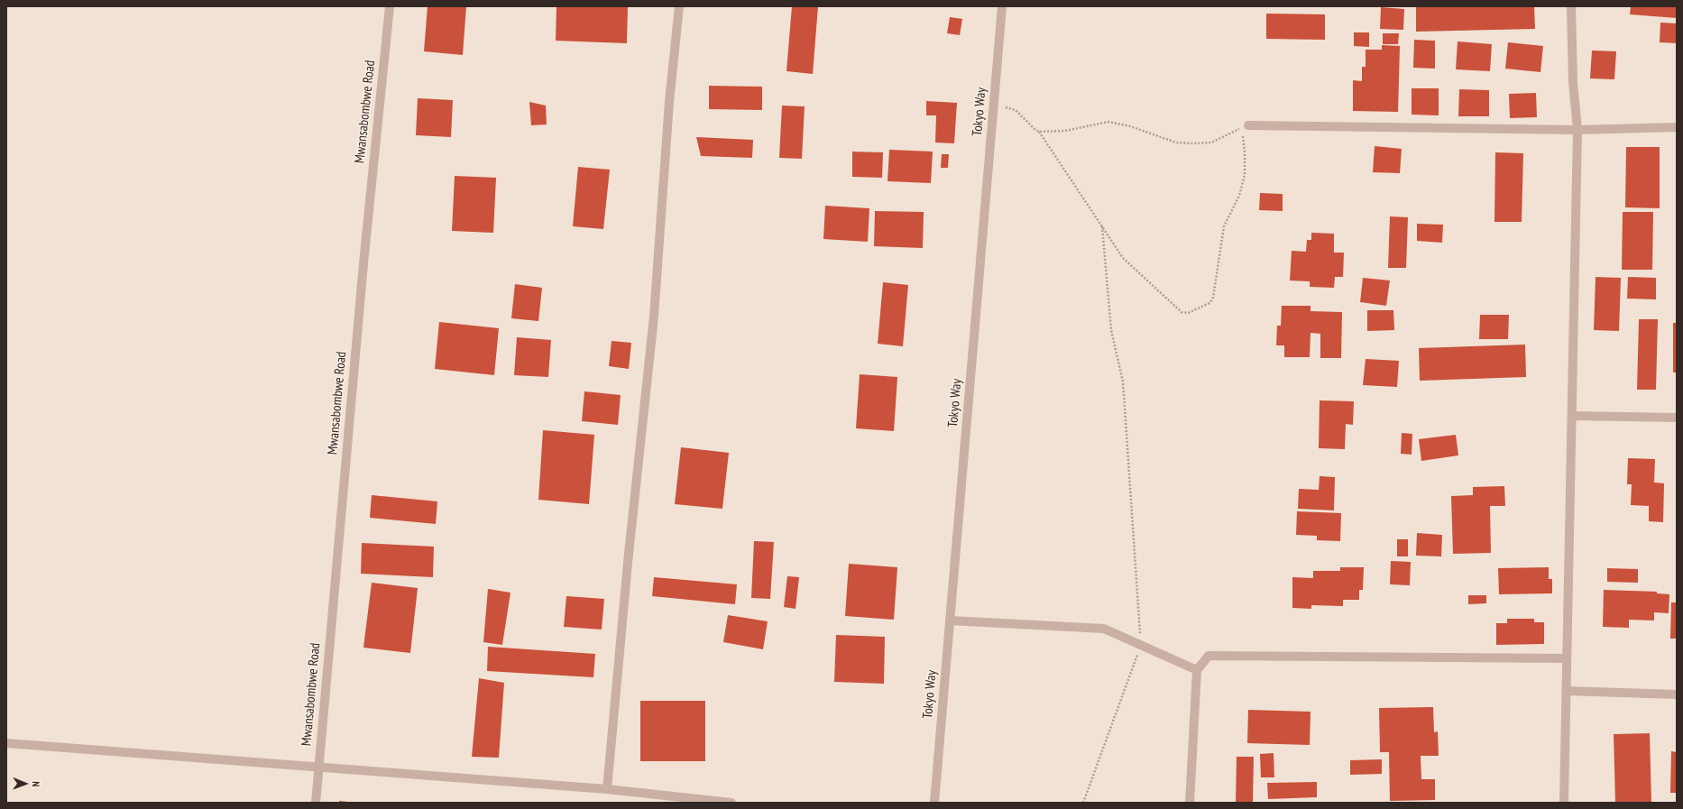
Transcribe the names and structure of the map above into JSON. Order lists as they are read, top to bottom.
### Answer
{
  "streets": {
    "street": ["Mwansabombwe Road", "Tokyo Way"]
  },
  "north": "right"
}
